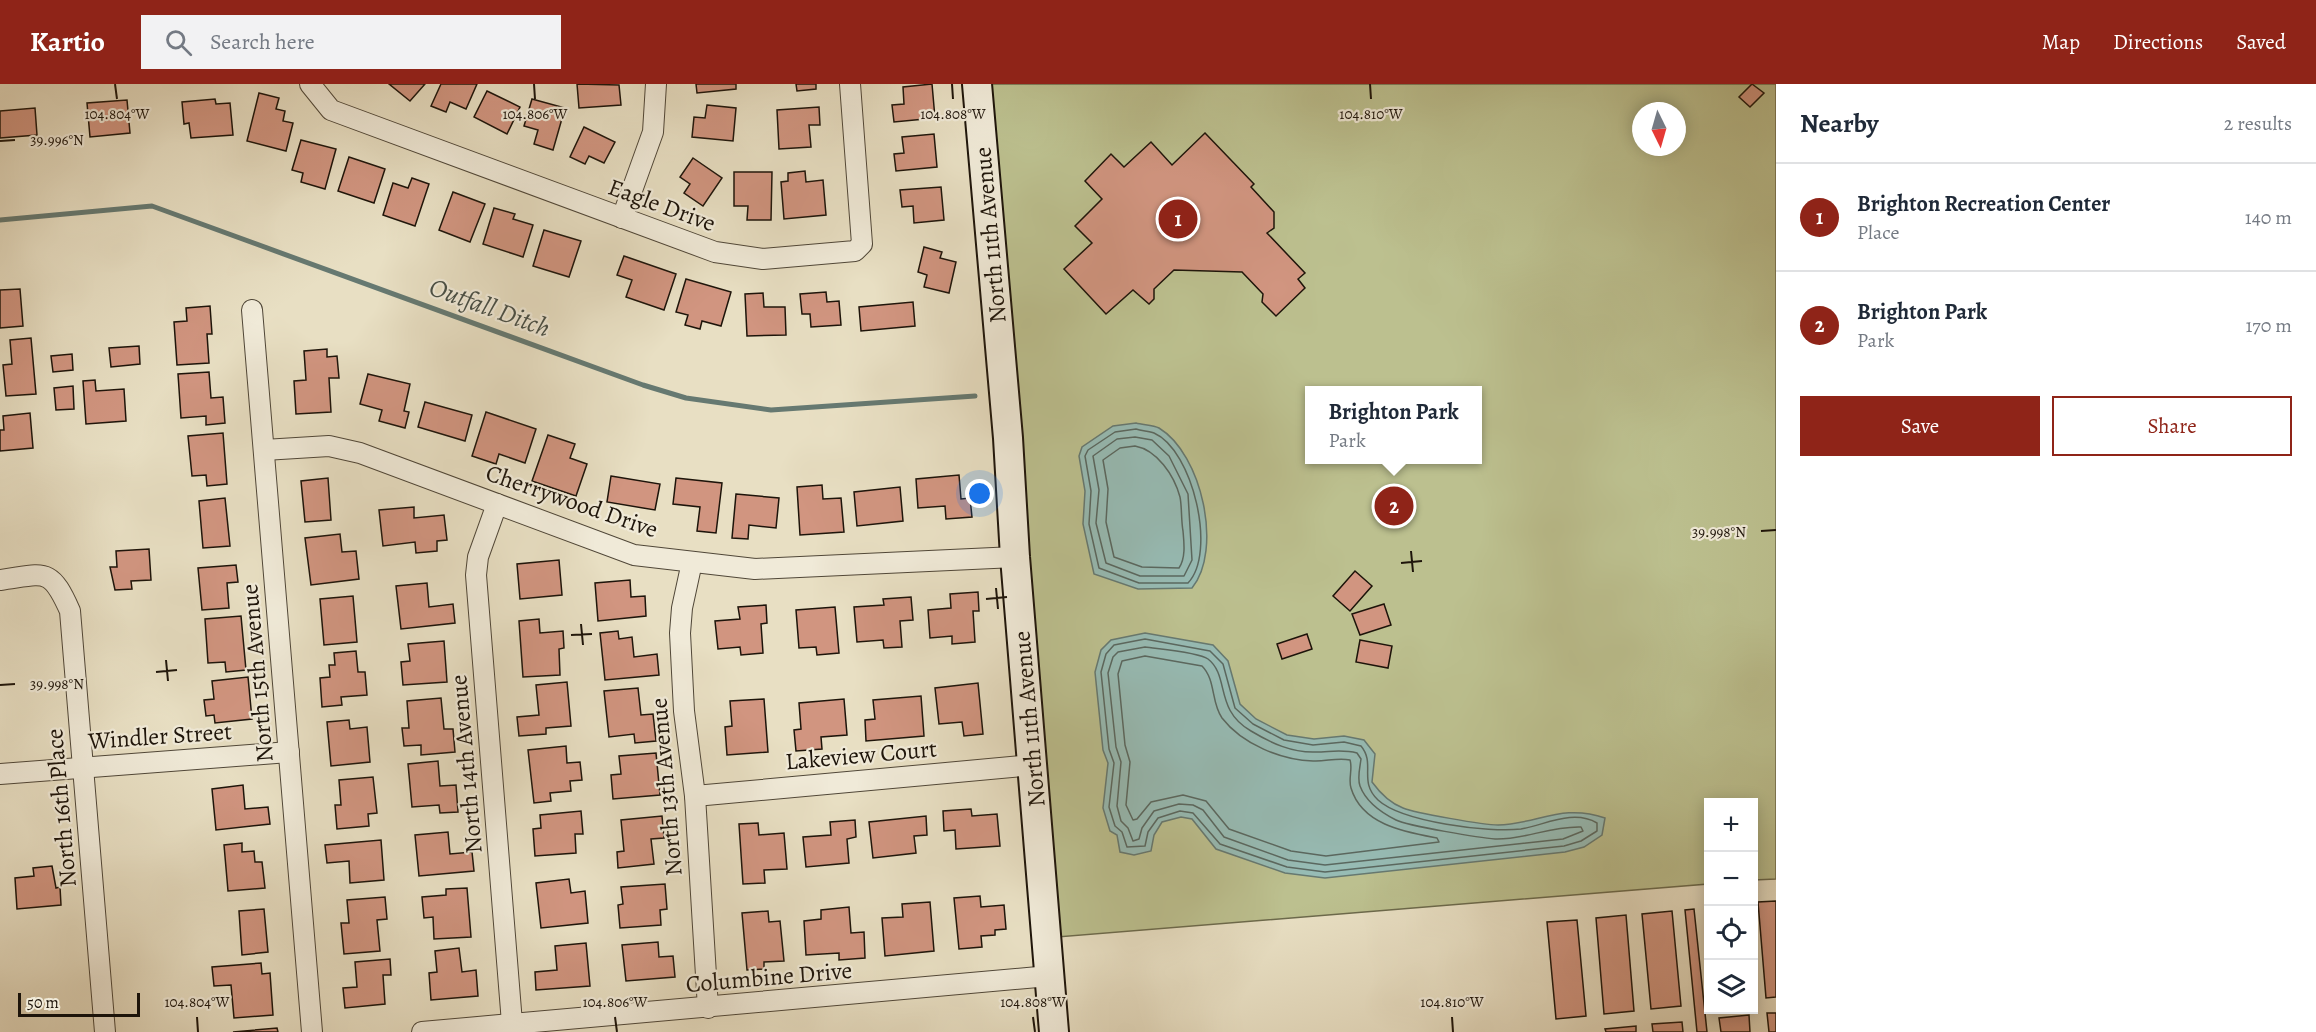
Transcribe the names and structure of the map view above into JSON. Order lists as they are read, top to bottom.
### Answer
{
  "streets": {
    "street": [
      "Eagle Drive",
      "North 11th Avenue",
      "Cherrywood Drive",
      "North 15th Avenue",
      "Windler Street",
      "Lakeview Court",
      "North 14th Avenue",
      "North 13th Avenue",
      "North 16th Place",
      "Columbine Drive"
    ]
  },
  "crossings": [
    ["North 11th Avenue", "Cherrywood Drive"],
    ["North 11th Avenue", "Lakeview Court"],
    ["North 11th Avenue", "Columbine Drive"],
    ["Cherrywood Drive", "North 15th Avenue"],
    ["Cherrywood Drive", "North 14th Avenue"],
    ["Cherrywood Drive", "North 13th Avenue"],
    ["North 15th Avenue", "Windler Street"],
    ["Windler Street", "North 16th Place"],
    ["Lakeview Court", "North 13th Avenue"],
    ["North 14th Avenue", "Columbine Drive"],
    ["North 13th Avenue", "Columbine Drive"]
  ],
  "water": ["Outfall Ditch"],
  "scale_bar": "50 m",
  "north": "bottom",
  "page": {
    "header": "Kartio",
    "search": "Search here",
    "nav": ["Map", "Directions", "Saved"],
    "heading": ["Nearby", "2 results"],
    "list": [
      {
        "mark": "1",
        "name": "Brighton Recreation Center",
        "note": "Place",
        "value": "140 m"
      },
      {
        "mark": "2",
        "name": "Brighton Park",
        "note": "Park",
        "value": "170 m"
      }
    ],
    "pins": ["1", "2"],
    "buttons": ["Save", "Share"],
    "popup": ["Brighton Park", "Park"],
    "map_buttons": ["+", "−"],
    "scale": "50 m"
  },
  "coordinates": [
    "104.804°W",
    "104.806°W",
    "104.808°W",
    "104.810°W",
    "39.996°N",
    "39.998°N"
  ]
}
